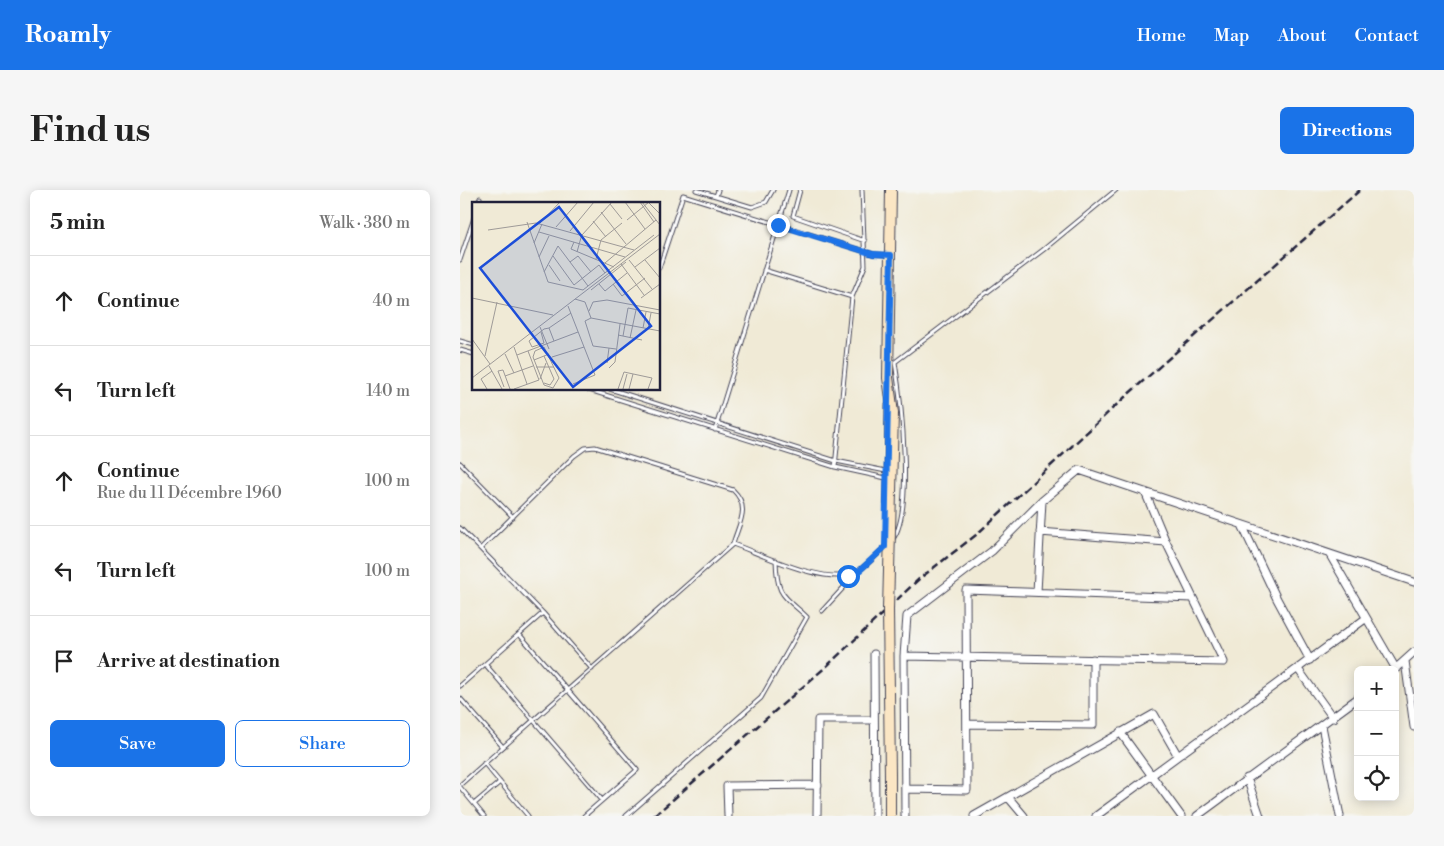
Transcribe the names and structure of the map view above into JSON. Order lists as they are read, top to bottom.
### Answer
{
  "page": {
    "header": "Roamly",
    "nav": [
      "Home",
      "Map",
      "About",
      "Contact"
    ],
    "buttons": [
      "Directions",
      ["Save", "Share"]
    ],
    "title": "Find us",
    "heading": ["5 min", "Walk · 380 m"],
    "list": [
      ["Continue", "40 m"],
      ["Turn left", "140 m"],
      ["Continue", "Rue du 11 Décembre 1960", "100 m"],
      ["Turn left", "100 m"],
      "Arrive at destination"
    ],
    "map_buttons": ["+", "−"]
  }
}
